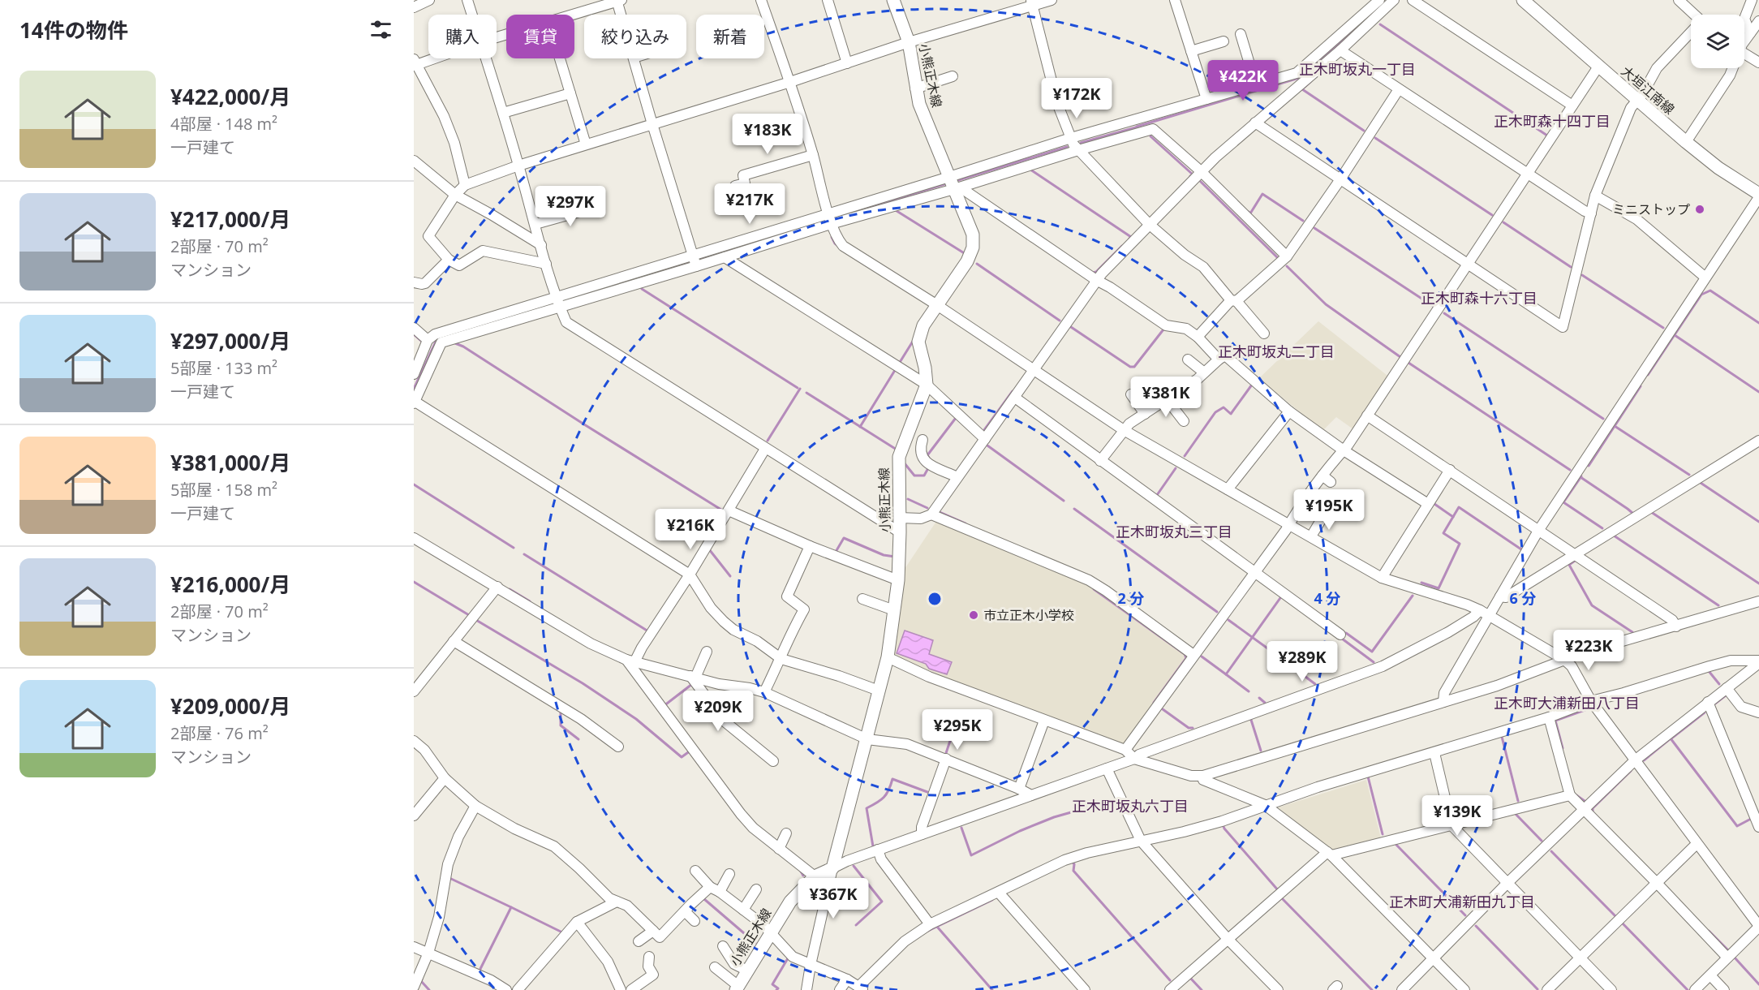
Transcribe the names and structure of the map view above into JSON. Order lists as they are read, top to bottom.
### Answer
{
  "streets": {
    "main road": ["小熊正木線", "大垣江南線"]
  },
  "districts": [
    "正木町坂丸一丁目",
    "正木町森十四丁目",
    "正木町森十六丁目",
    "正木町坂丸二丁目",
    "正木町坂丸三丁目",
    "正木町大浦新田八丁目",
    "正木町坂丸六丁目",
    "正木町大浦新田九丁目"
  ],
  "places": ["ミニストップ", "市立正木小学校"],
  "page": {
    "heading": "14件の物件",
    "chip": [
      "購入",
      "賃貸",
      "絞り込み",
      "新着"
    ],
    "list": [
      {
        "name": "¥422,000/月",
        "note": "4部屋 · 148 m² · 一戸建て"
      },
      {
        "name": "¥217,000/月",
        "note": "2部屋 · 70 m² · マンション"
      },
      {
        "name": "¥297,000/月",
        "note": "5部屋 · 133 m² · 一戸建て"
      },
      {
        "name": "¥381,000/月",
        "note": "5部屋 · 158 m² · 一戸建て"
      },
      {
        "name": "¥216,000/月",
        "note": "2部屋 · 70 m² · マンション"
      },
      {
        "name": "¥209,000/月",
        "note": "2部屋 · 76 m² · マンション"
      }
    ],
    "price": [
      "¥422K",
      "¥172K",
      "¥183K",
      "¥217K",
      "¥297K",
      "¥381K",
      "¥195K",
      "¥216K",
      "¥223K",
      "¥289K",
      "¥209K",
      "¥295K",
      "¥139K",
      "¥367K"
    ]
  },
  "rings": ["2 分", "4 分", "6 分"]
}
